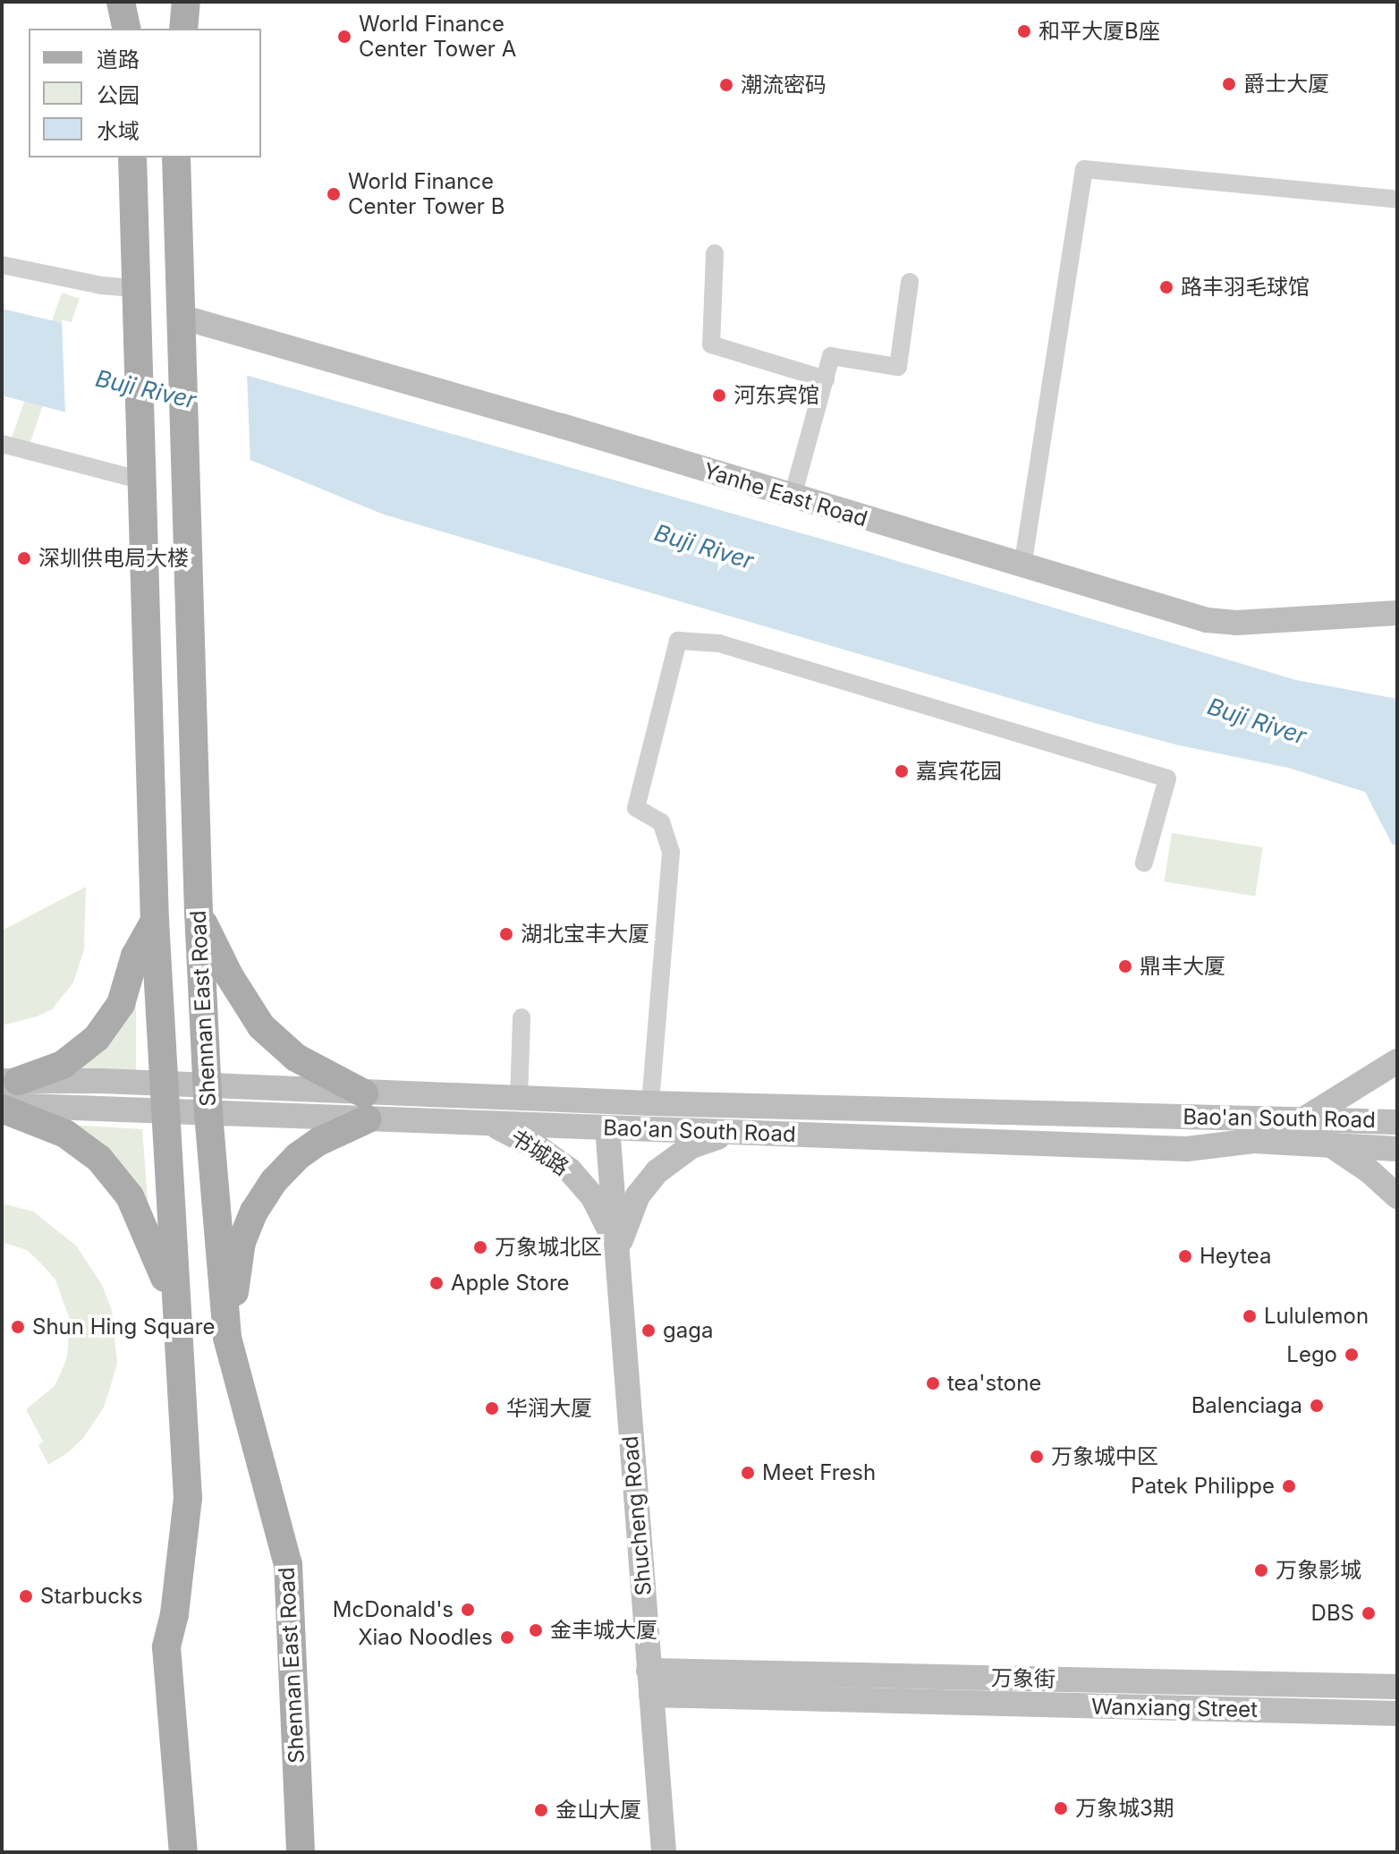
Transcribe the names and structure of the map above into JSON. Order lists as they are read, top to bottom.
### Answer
{
  "streets": {
    "main road": ["Shennan East Road"],
    "street": [
      "Yanhe East Road",
      "Bao'an South Road",
      "书城路",
      "Shucheng Road",
      "万象街",
      "Wanxiang Street"
    ]
  },
  "crossings": [
    ["Yanhe East Road", "Shennan East Road"],
    ["Shennan East Road", "Bao'an South Road"],
    ["Bao'an South Road", "书城路"],
    ["书城路", "Shucheng Road"],
    ["Shucheng Road", "万象街"],
    ["Shucheng Road", "Wanxiang Street"],
    ["万象街", "Wanxiang Street"]
  ],
  "water": ["Buji River"],
  "places": [
    "和平大厦B座",
    "World Finance Center Tower A",
    "爵士大厦",
    "潮流密码",
    "World Finance Center Tower B",
    "路丰羽毛球馆",
    "河东宾馆",
    "深圳供电局大楼",
    "嘉宾花园",
    "湖北宝丰大厦",
    "鼎丰大厦",
    "万象城北区",
    "Heytea",
    "Apple Store",
    "Lululemon",
    "Shun Hing Square",
    "gaga",
    "Lego",
    "tea'stone",
    "Balenciaga",
    "华润大厦",
    "万象城中区",
    "Meet Fresh",
    "Patek Philippe",
    "万象影城",
    "Starbucks",
    "McDonald's",
    "DBS",
    "金丰城大厦",
    "Xiao Noodles",
    "万象城3期",
    "金山大厦"
  ],
  "legend": ["道路", "公园", "水域"]
}
